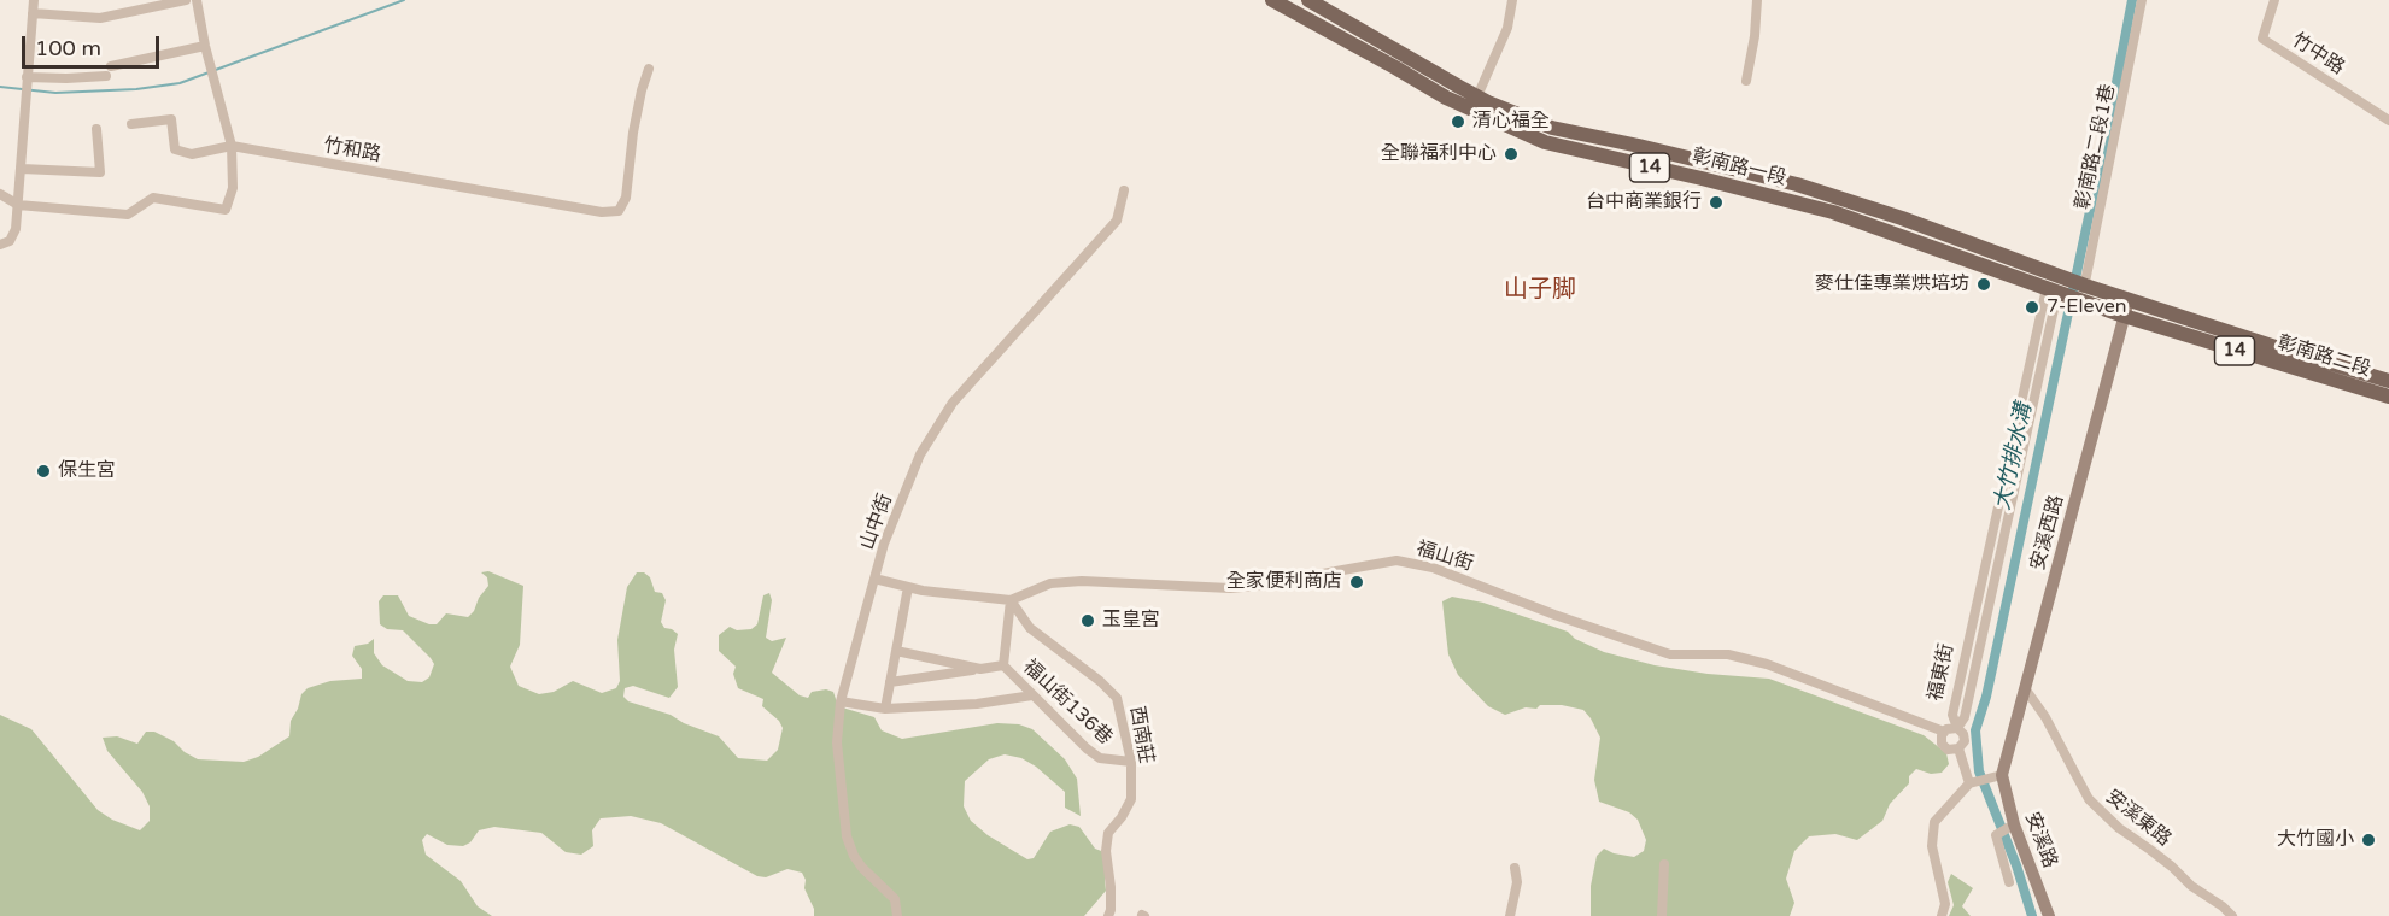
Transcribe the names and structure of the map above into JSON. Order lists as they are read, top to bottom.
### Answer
{
  "streets": {
    "main road": ["14", "彰南路一段", "彰南路二段"],
    "street": [
      "竹中路",
      "彰南路二段1巷",
      "竹和路",
      "山中街",
      "安溪西路",
      "福山街",
      "福東街",
      "福山街136巷",
      "西南莊",
      "安溪東路",
      "安溪路"
    ]
  },
  "crossings": [
    ["彰南路二段1巷", "14"],
    ["彰南路二段1巷", "彰南路二段"],
    ["14", "彰南路一段"],
    ["14", "彰南路二段"],
    ["14", "福東街"],
    ["彰南路一段", "福東街"],
    ["彰南路二段", "安溪西路"],
    ["山中街", "福山街"],
    ["安溪西路", "安溪東路"],
    ["安溪西路", "安溪路"],
    ["福山街", "福東街"],
    ["福山街", "福山街136巷"],
    ["福山街", "西南莊"],
    ["福山街136巷", "西南莊"]
  ],
  "districts": ["山子脚"],
  "water": ["大竹排水溝"],
  "places": [
    "清心福全",
    "全聯福利中心",
    "台中商業銀行",
    "麥仕佳專業烘培坊",
    "7-Eleven",
    "保生宮",
    "全家便利商店",
    "玉皇宮",
    "大竹國小"
  ],
  "scale_bar": "100 m"
}
